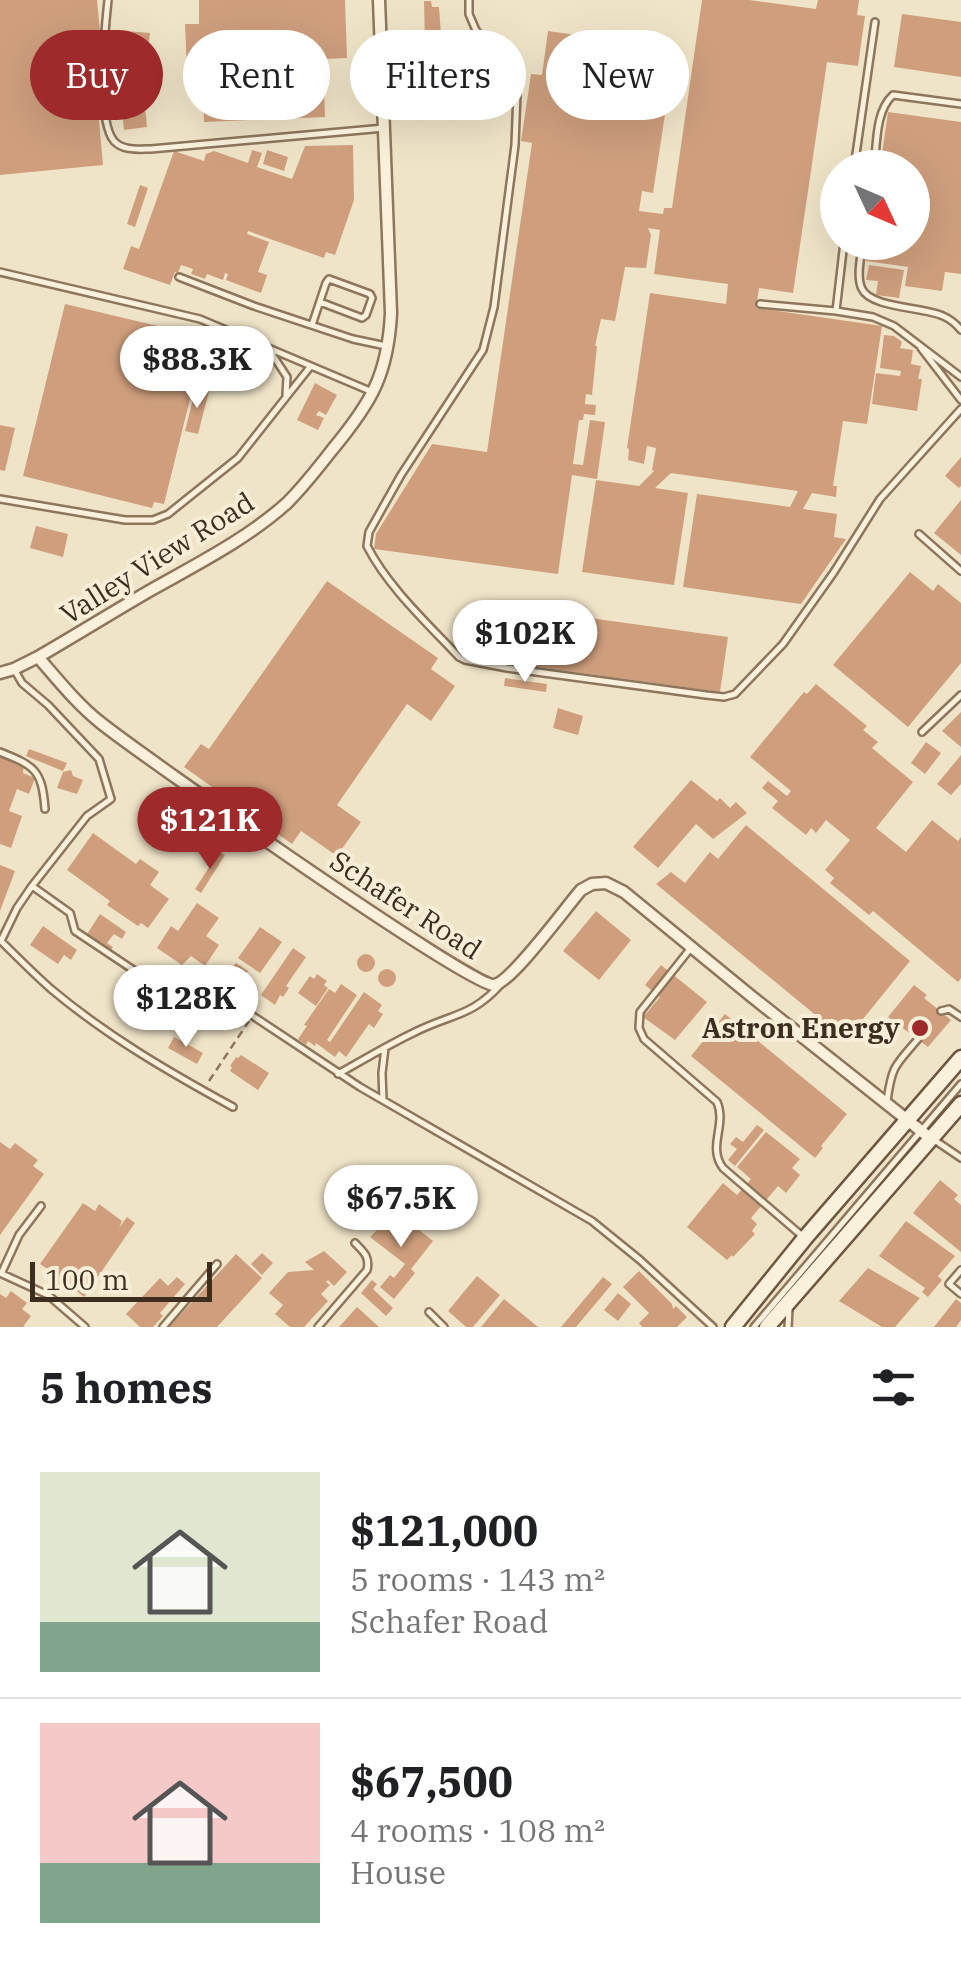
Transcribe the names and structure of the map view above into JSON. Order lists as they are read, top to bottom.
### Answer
{
  "streets": {
    "street": ["Valley View Road", "Schafer Road"]
  },
  "crossings": [
    ["Valley View Road", "Schafer Road"]
  ],
  "places": ["Astron Energy"],
  "scale_bar": "100 m",
  "north": "bottom right",
  "page": {
    "chip": [
      "Buy",
      "Rent",
      "Filters",
      "New"
    ],
    "price": [
      "$88.3K",
      "$102K",
      "$121K",
      "$128K",
      "$67.5K"
    ],
    "scale": "100 m",
    "heading": "5 homes",
    "list": [
      {
        "name": "$121,000",
        "note": "5 rooms · 143 m² · Schafer Road"
      },
      {
        "name": "$67,500",
        "note": "4 rooms · 108 m² · House"
      }
    ]
  }
}
